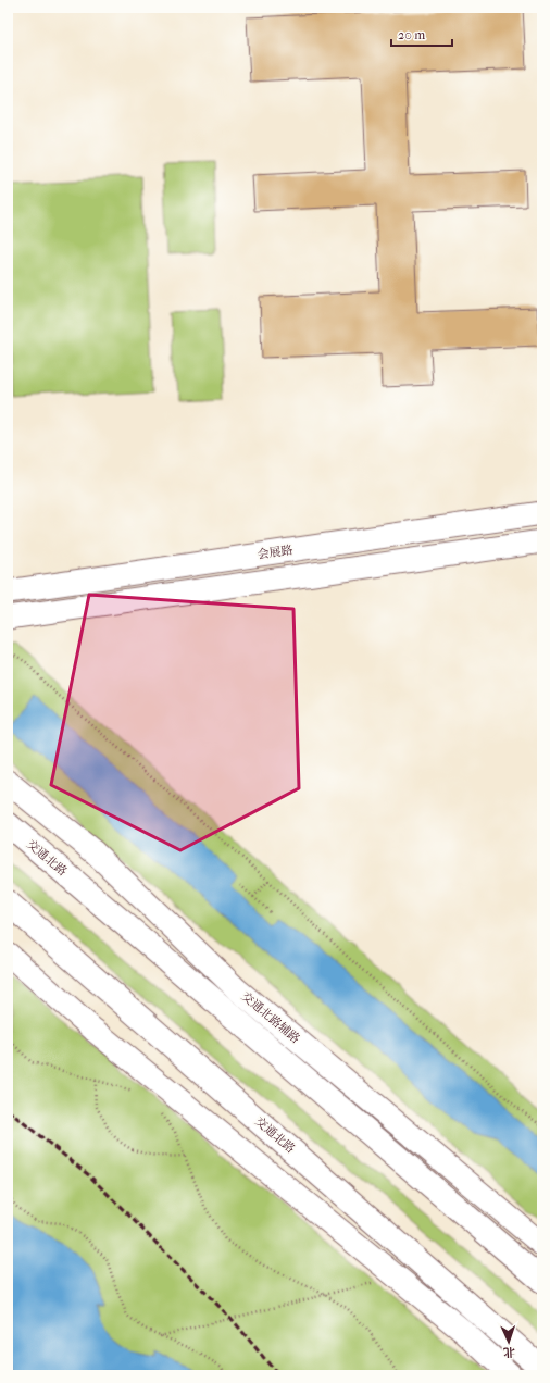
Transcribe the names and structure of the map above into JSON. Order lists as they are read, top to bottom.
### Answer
{
  "streets": {
    "main road": ["交通北路"],
    "street": ["会展路", "交通北路辅路"]
  },
  "scale_bar": "20 m",
  "north": "bottom"
}
